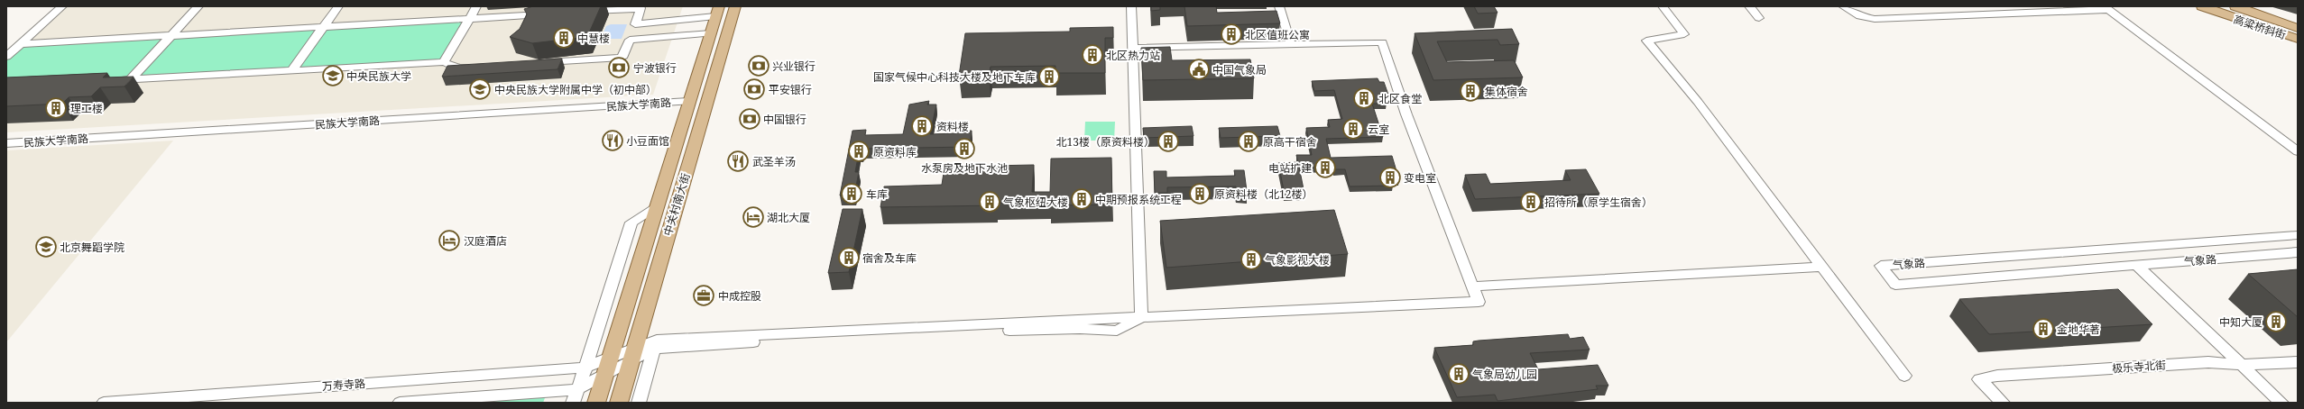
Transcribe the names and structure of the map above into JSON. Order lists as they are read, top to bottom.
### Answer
{
  "streets": {
    "main road": ["高粱桥斜街", "中关村南大街"],
    "street": [
      "民族大学南路",
      "气象路",
      "极乐寺北街",
      "万寿寺路"
    ]
  },
  "crossings": [
    ["民族大学南路", "中关村南大街"],
    ["中关村南大街", "万寿寺路"]
  ],
  "places": {
    "building": [
      "北区值班公寓",
      "中慧楼",
      "北区热力站",
      "国家气候中心科技大楼及地下车库",
      "集体宿舍",
      "北区食堂",
      "理工楼",
      "资料楼",
      "云室",
      "北13楼（原资料楼）",
      "原高干宿舍",
      "水泵房及地下水池",
      "原资料库",
      "电站扩建",
      "变电室",
      "车库",
      "原资料楼（北12楼）",
      "中期预报系统工程",
      "气象枢纽大楼",
      "招待所（原学生宿舍）",
      "宿舍及车库",
      "气象影视大楼",
      "中知大厦",
      "金地华著",
      "气象局幼儿园"
    ],
    "bank": [
      "兴业银行",
      "宁波银行",
      "平安银行",
      "中国银行"
    ],
    "public building": ["中国气象局"],
    "school or university": ["中央民族大学", "中央民族大学附属中学（初中部）", "北京舞蹈学院"],
    "restaurant": ["小豆面馆", "武圣羊汤"],
    "hotel": ["湖北大厦", "汉庭酒店"],
    "office": ["中成控股"]
  }
}
